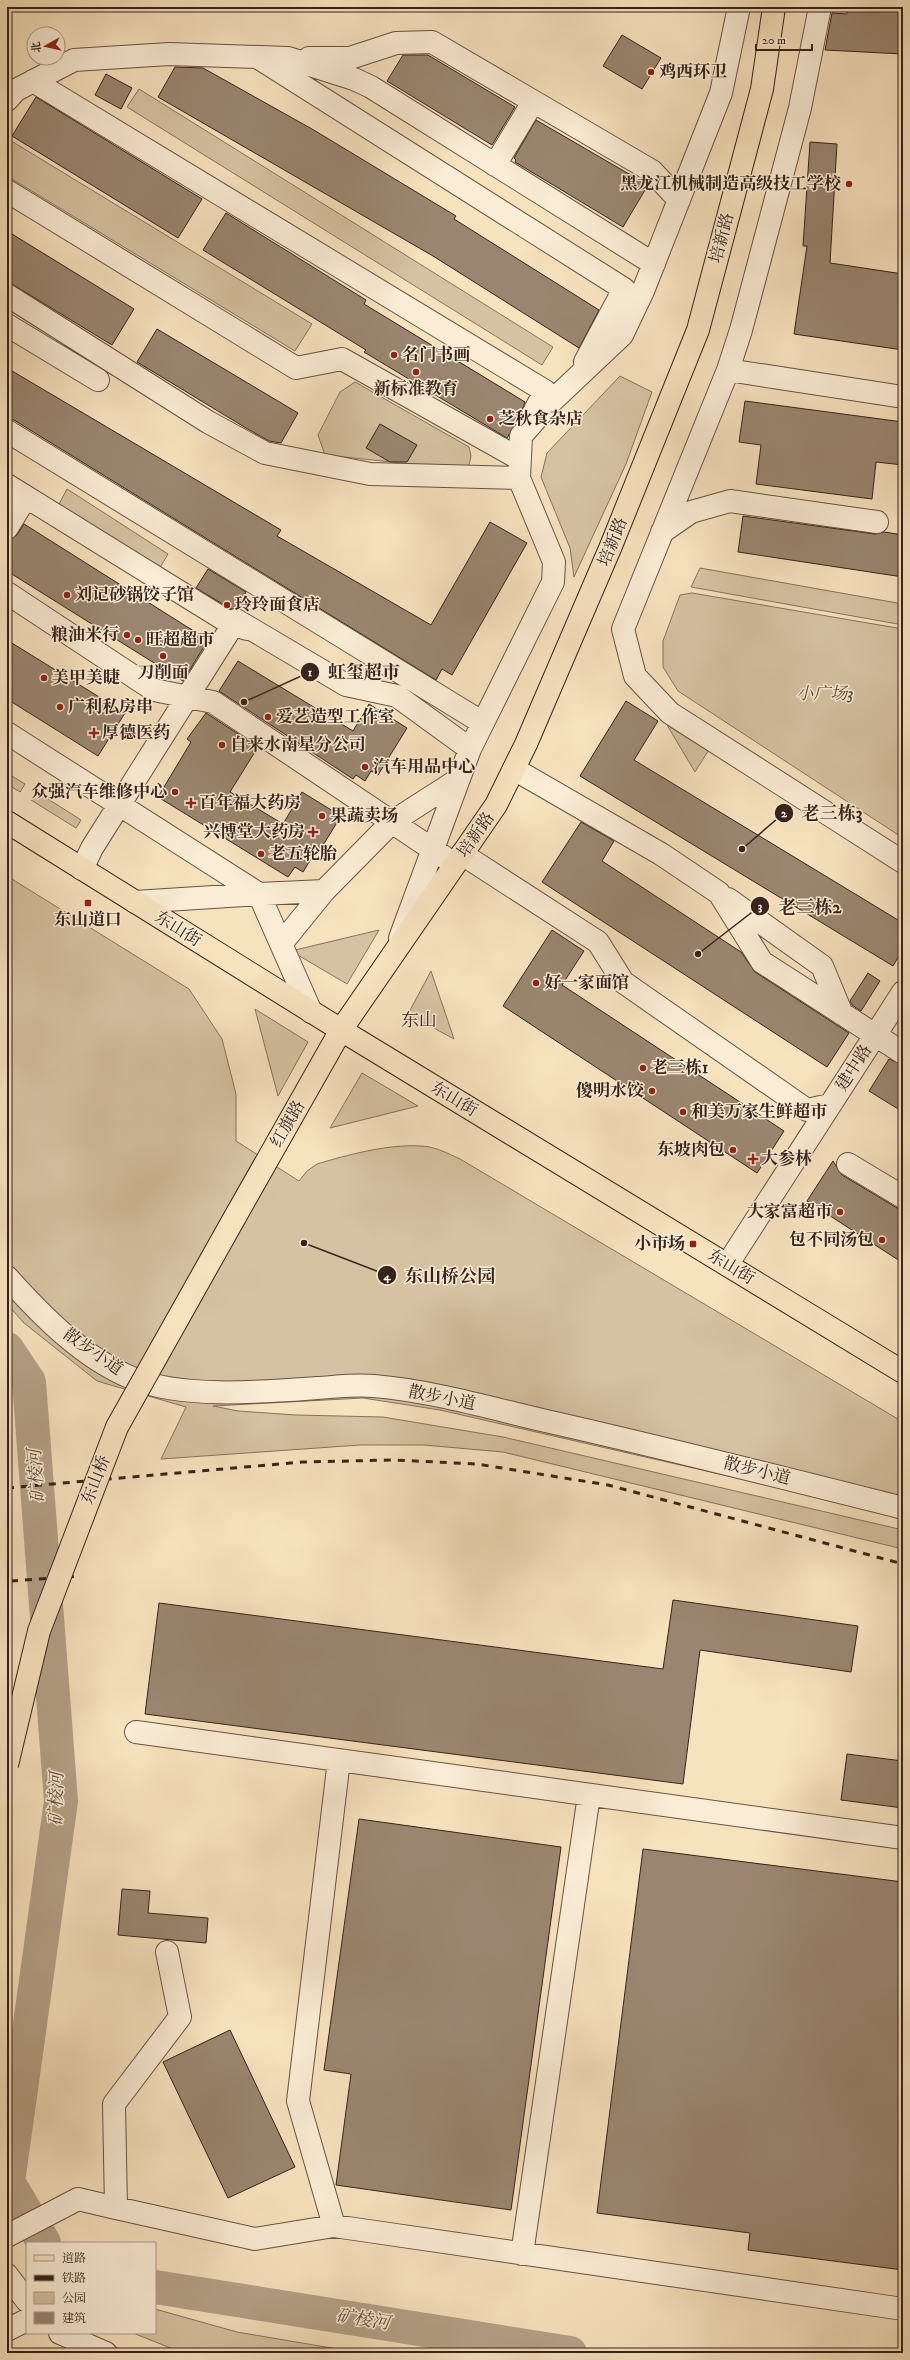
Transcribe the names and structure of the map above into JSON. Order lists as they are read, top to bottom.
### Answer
{
  "streets": {
    "main road": [
      "培新路",
      "东山街",
      "红旗路",
      "东山桥"
    ],
    "street": ["建中路", "散步小道"]
  },
  "crossings": [
    ["培新路", "东山街"],
    ["培新路", "红旗路"],
    ["东山街", "建中路"],
    ["东山街", "红旗路"],
    ["红旗路", "东山桥"]
  ],
  "districts": ["东山"],
  "water": ["矿棱河"],
  "parks": ["小广场3"],
  "places": {
    "other": [
      "鸡西环卫",
      "黑龙江机械制造高级技工学校",
      "名门书画",
      "新标准教育",
      "芝秋食杂店",
      "刘记砂锅饺子馆",
      "玲玲面食店",
      "粮油米行",
      "旺超超市",
      "刀削面",
      "美甲美睫",
      "虹玺超市",
      "广利私房串",
      "爱艺造型工作室",
      "自来水南星分公司",
      "汽车用品中心",
      "众强汽车维修中心",
      "果蔬卖场",
      "老三栋3",
      "老五轮胎",
      "老三栋2",
      "好一家面馆",
      "老三栋1",
      "傻明水饺",
      "和美万家生鲜超市",
      "东坡肉包",
      "大家富超市",
      "包不同汤包",
      "东山桥公园"
    ],
    "health": [
      "厚德医药",
      "百年福大药房",
      "兴博堂大药房",
      "大参林"
    ],
    "transit": ["东山道口", "小市场"]
  },
  "legend": [
    "道路",
    "铁路",
    "公园",
    "建筑"
  ],
  "scale_bar": "20 m",
  "north": "left"
}
